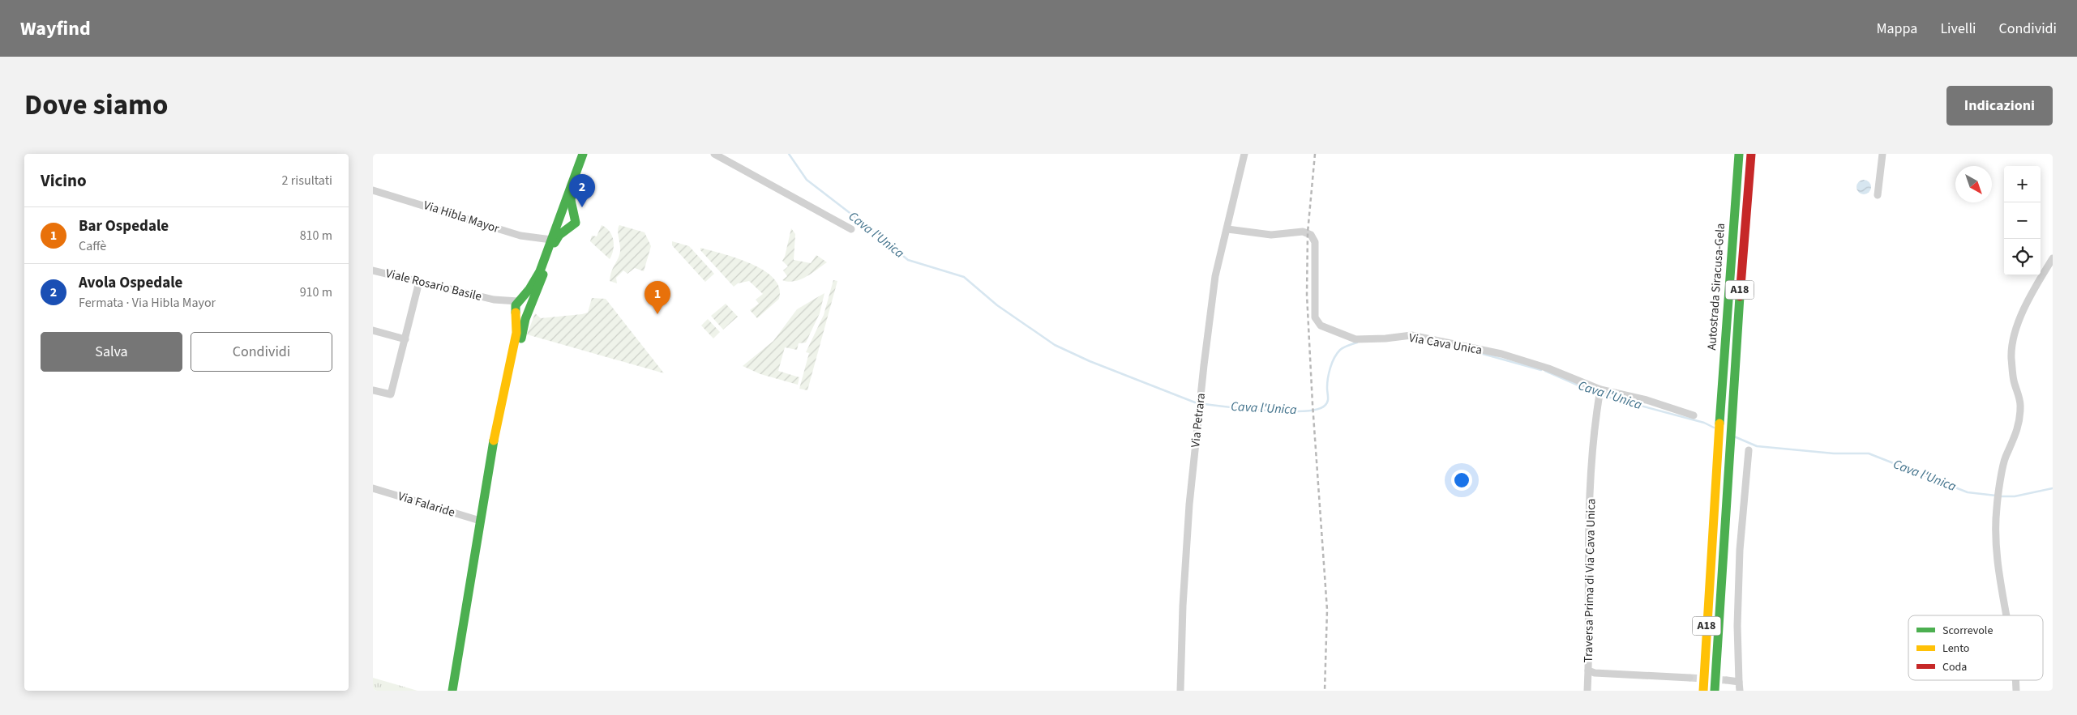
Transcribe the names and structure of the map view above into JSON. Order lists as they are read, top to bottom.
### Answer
{
  "streets": {
    "main road": ["Autostrada Siracusa-Gela", "A18"],
    "street": [
      "Via Hibla Mayor",
      "Viale Rosario Basile",
      "Via Cava Unica",
      "Via Petrara",
      "Via Falaride",
      "Traversa Prima di Via Cava Unica"
    ]
  },
  "crossings": [
    ["Autostrada Siracusa-Gela", "A18"],
    ["Via Cava Unica", "Via Petrara"],
    ["Via Cava Unica", "Traversa Prima di Via Cava Unica"]
  ],
  "water": ["Cava l'Unica"],
  "legend": ["Scorrevole", "Lento", "Coda"],
  "north": "bottom right",
  "page": {
    "header": "Wayfind",
    "nav": ["Mappa", "Livelli", "Condividi"],
    "title": "Dove siamo",
    "buttons": [
      "Indicazioni",
      ["Salva", "Condividi"]
    ],
    "heading": ["Vicino", "2 risultati"],
    "map_buttons": ["+", "−"],
    "pins": ["2", "1"],
    "list": [
      {
        "mark": "1",
        "name": "Bar Ospedale",
        "note": "Caffè",
        "value": "810 m"
      },
      {
        "mark": "2",
        "name": "Avola Ospedale",
        "note": "Fermata · Via Hibla Mayor",
        "value": "910 m"
      }
    ]
  }
}
